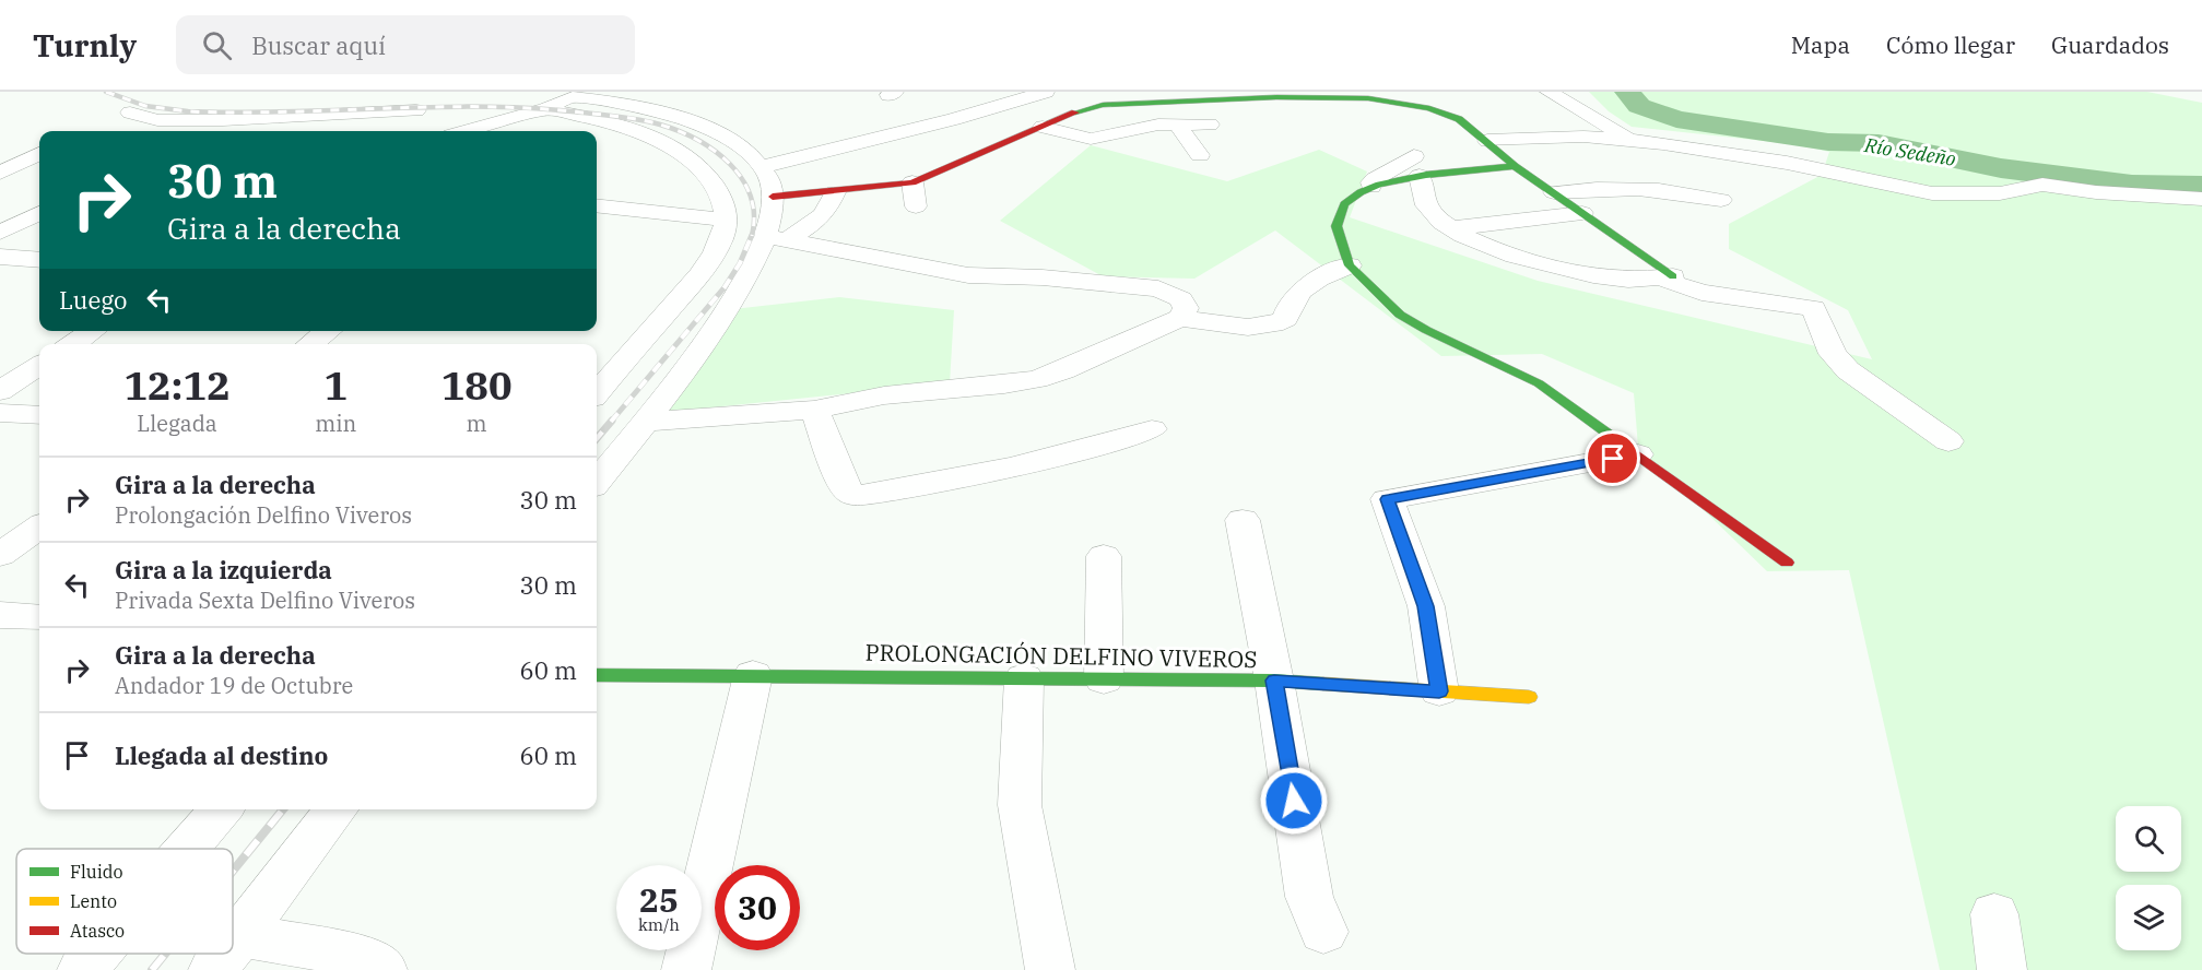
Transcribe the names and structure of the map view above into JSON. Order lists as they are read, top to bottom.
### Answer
{
  "streets": {
    "street": ["PROLONGACIÓN DELFINO VIVEROS"]
  },
  "water": ["Río Sedeño"],
  "legend": ["Fluido", "Lento", "Atasco"],
  "page": {
    "header": "Turnly",
    "search": "Buscar aquí",
    "nav": ["Mapa", "Cómo llegar", "Guardados"],
    "turn": ["30 m", "Gira a la derecha"],
    "then": "Luego",
    "eta": [
      "12:12",
      "Llegada",
      "1",
      "min",
      "180",
      "m"
    ],
    "list": [
      {
        "name": "Gira a la derecha",
        "note": "Prolongación Delfino Viveros",
        "value": "30 m"
      },
      {
        "name": "Gira a la izquierda",
        "note": "Privada Sexta Delfino Viveros",
        "value": "30 m"
      },
      {
        "name": "Gira a la derecha",
        "note": "Andador 19 de Octubre",
        "value": "60 m"
      },
      {
        "name": "Llegada al destino",
        "value": "60 m"
      }
    ],
    "speed": "25 km/h",
    "limit": "30"
  }
}
